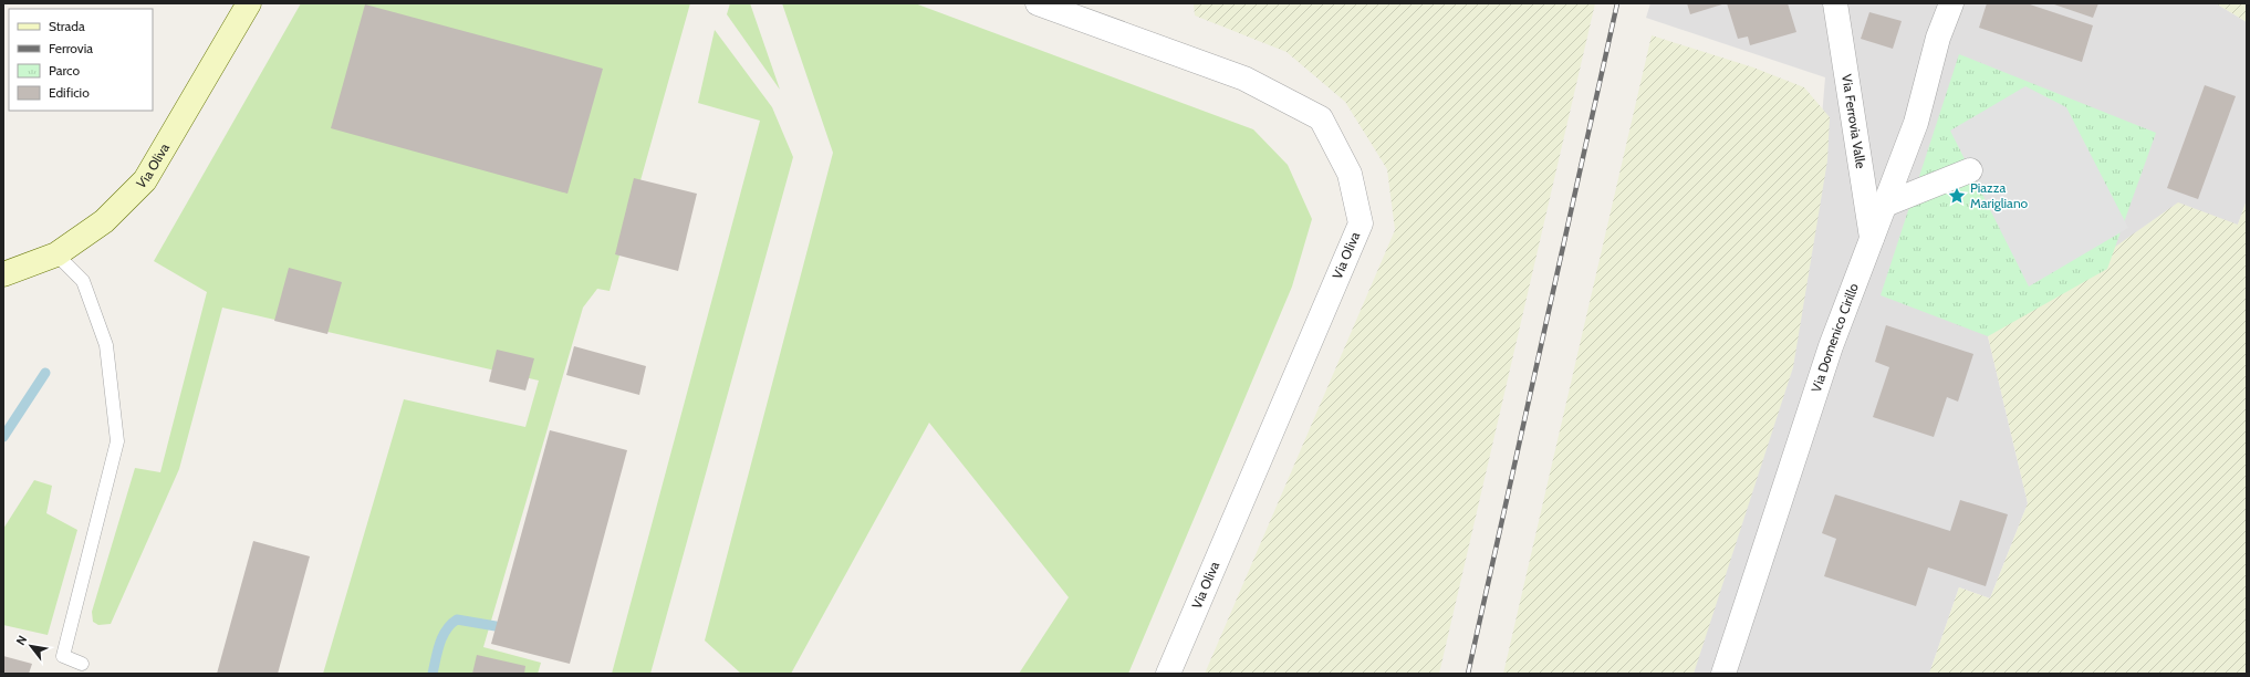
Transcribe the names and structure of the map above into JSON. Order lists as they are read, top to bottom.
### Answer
{
  "streets": {
    "main road": ["Via Oliva"],
    "street": ["Via Ferrovia Valle", "Via Domenico Cirillo"]
  },
  "crossings": [
    ["Via Ferrovia Valle", "Via Domenico Cirillo"]
  ],
  "places": {
    "place": ["Piazza Marigliano"]
  },
  "legend": [
    "Strada",
    "Ferrovia",
    "Parco",
    "Edificio"
  ],
  "north": "top left"
}
